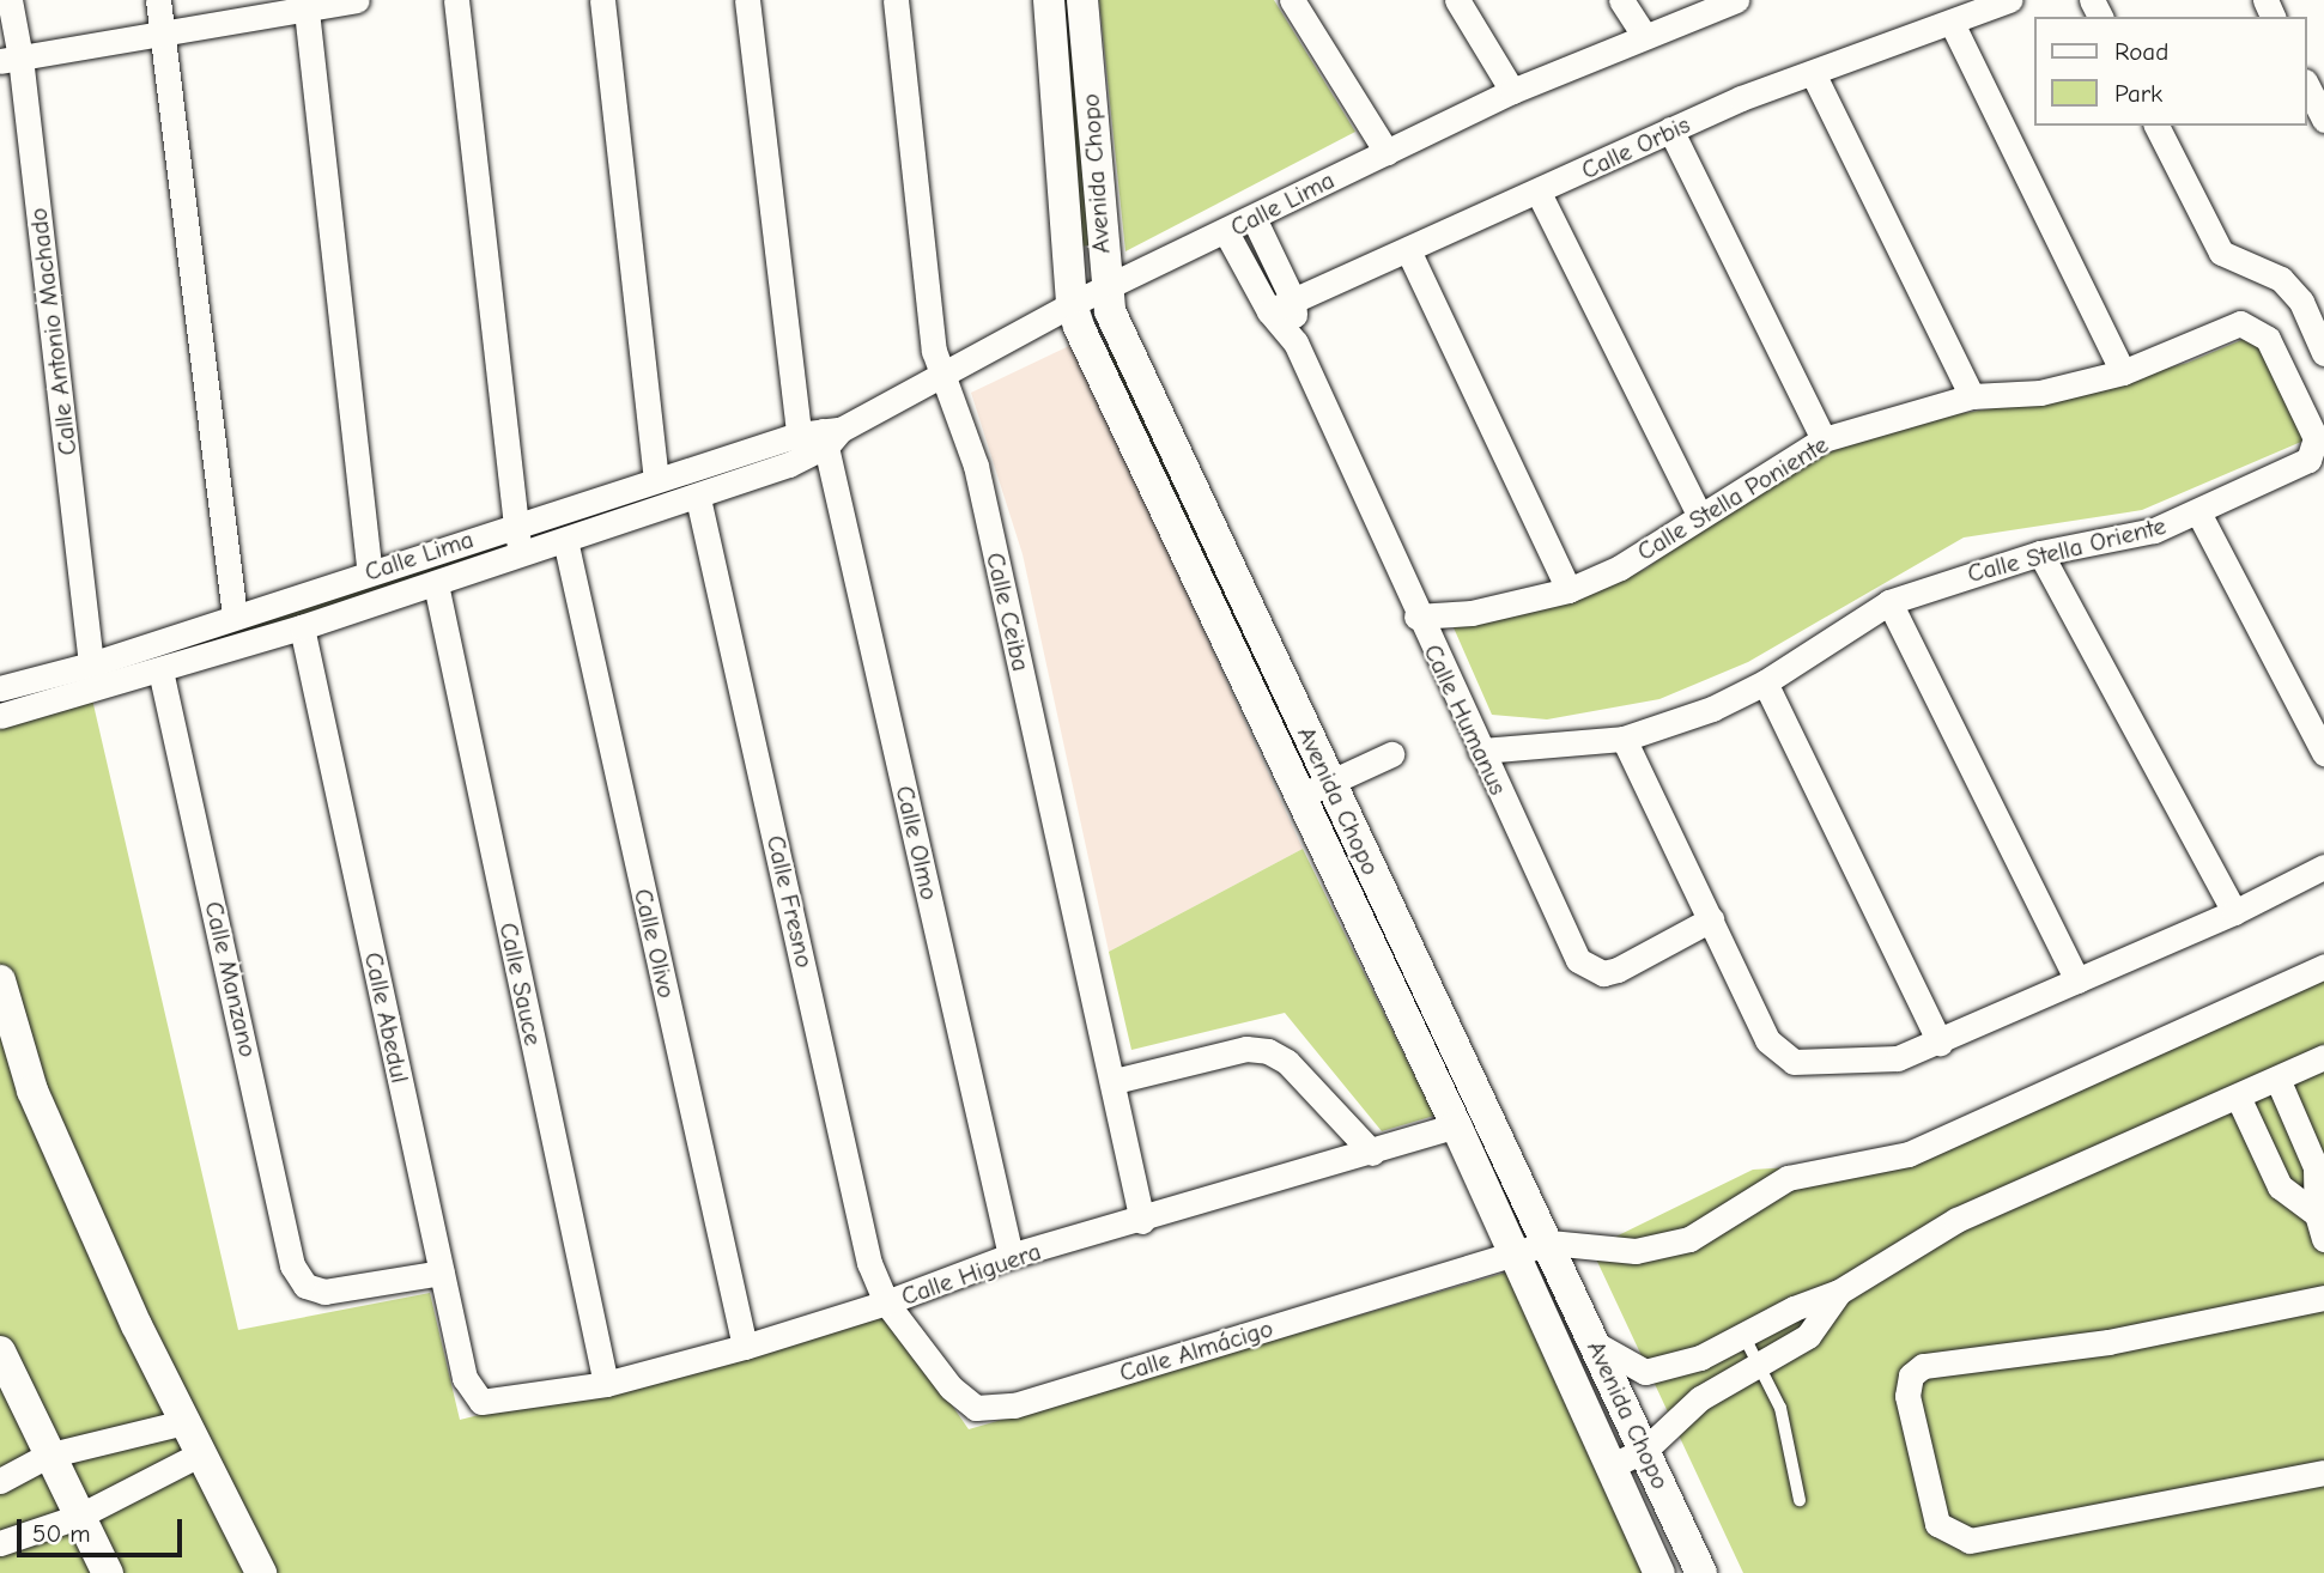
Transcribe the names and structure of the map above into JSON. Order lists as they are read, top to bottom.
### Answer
{
  "streets": {
    "street": [
      "Calle Orbis",
      "Avenida Chopo",
      "Calle Lima",
      "Calle Antonio Machado",
      "Calle Stella Poniente",
      "Calle Stella Oriente",
      "Calle Ceiba",
      "Calle Humanus",
      "Calle Olmo",
      "Calle Fresno",
      "Calle Olivo",
      "Calle Manzano",
      "Calle Sauce",
      "Calle Abedul",
      "Calle Higuera",
      "Calle Almácigo"
    ]
  },
  "crossings": [
    ["Calle Orbis", "Calle Humanus"],
    ["Avenida Chopo", "Calle Lima"],
    ["Avenida Chopo", "Calle Higuera"],
    ["Avenida Chopo", "Calle Almácigo"],
    ["Calle Lima", "Calle Antonio Machado"],
    ["Calle Lima", "Calle Ceiba"],
    ["Calle Lima", "Calle Humanus"],
    ["Calle Lima", "Calle Olmo"],
    ["Calle Lima", "Calle Fresno"],
    ["Calle Lima", "Calle Olivo"],
    ["Calle Lima", "Calle Manzano"],
    ["Calle Lima", "Calle Sauce"],
    ["Calle Lima", "Calle Abedul"],
    ["Calle Stella Poniente", "Calle Stella Oriente"],
    ["Calle Stella Poniente", "Calle Humanus"],
    ["Calle Stella Oriente", "Calle Humanus"],
    ["Calle Ceiba", "Calle Higuera"],
    ["Calle Olmo", "Calle Higuera"],
    ["Calle Fresno", "Calle Higuera"],
    ["Calle Fresno", "Calle Almácigo"],
    ["Calle Olivo", "Calle Higuera"],
    ["Calle Manzano", "Calle Abedul"],
    ["Calle Sauce", "Calle Higuera"],
    ["Calle Abedul", "Calle Higuera"],
    ["Calle Higuera", "Calle Almácigo"]
  ],
  "legend": ["Road", "Park"],
  "scale_bar": "50 m"
}
